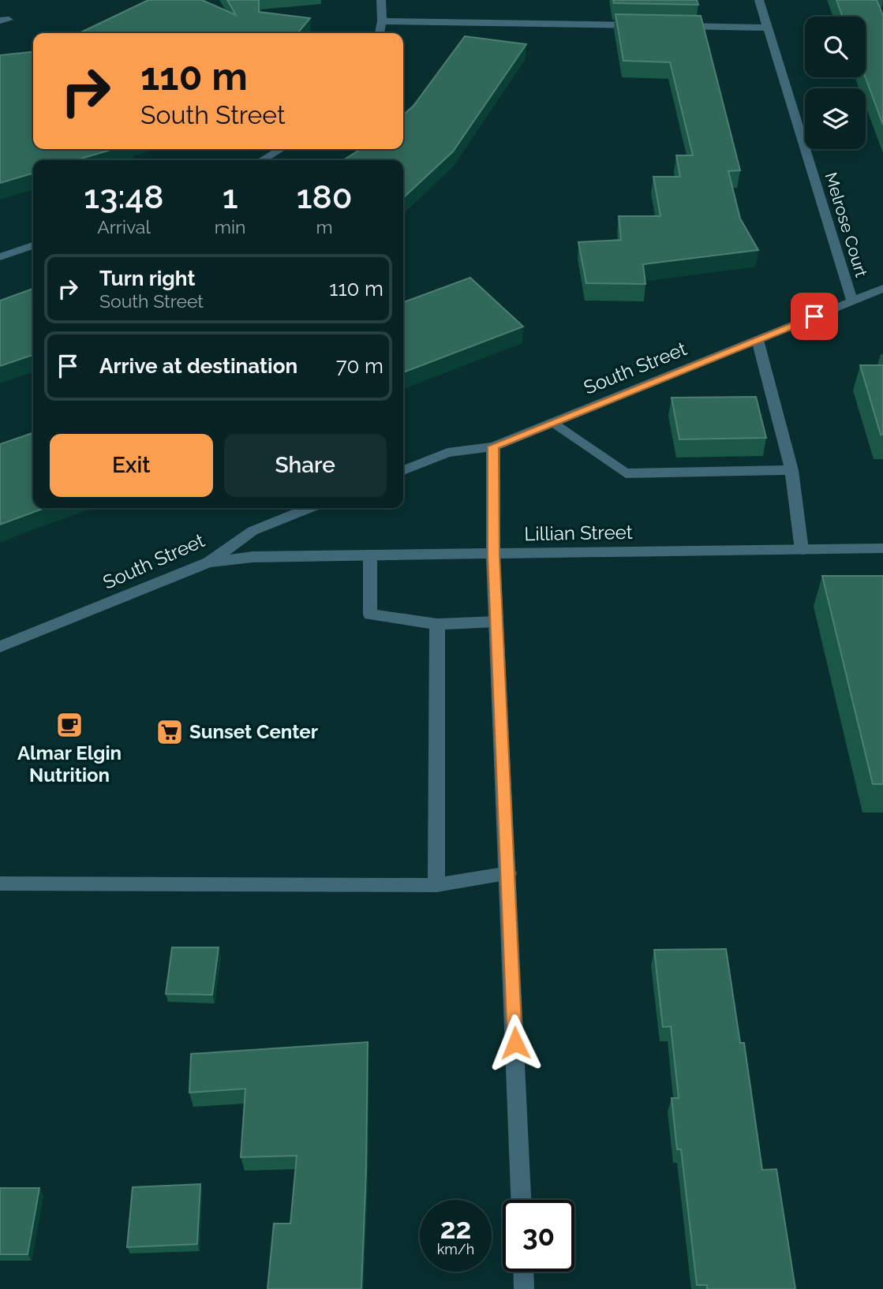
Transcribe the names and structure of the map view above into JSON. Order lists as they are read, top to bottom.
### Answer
{
  "streets": {
    "street": ["Melrose Court", "South Street", "Lillian Street"]
  },
  "crossings": [
    ["Melrose Court", "South Street"],
    ["South Street", "Lillian Street"]
  ],
  "places": {
    "cafe": ["Almar Elgin Nutrition"],
    "supermarket": ["Sunset Center"]
  },
  "page": {
    "turn": ["110 m", "South Street"],
    "eta": [
      "13:48",
      "Arrival",
      "1",
      "min",
      "180",
      "m"
    ],
    "list": [
      {
        "name": "Turn right",
        "note": "South Street",
        "value": "110 m"
      },
      {
        "name": "Arrive at destination",
        "value": "70 m"
      }
    ],
    "buttons": ["Exit", "Share"],
    "speed": "22 km/h",
    "limit": "30"
  }
}
